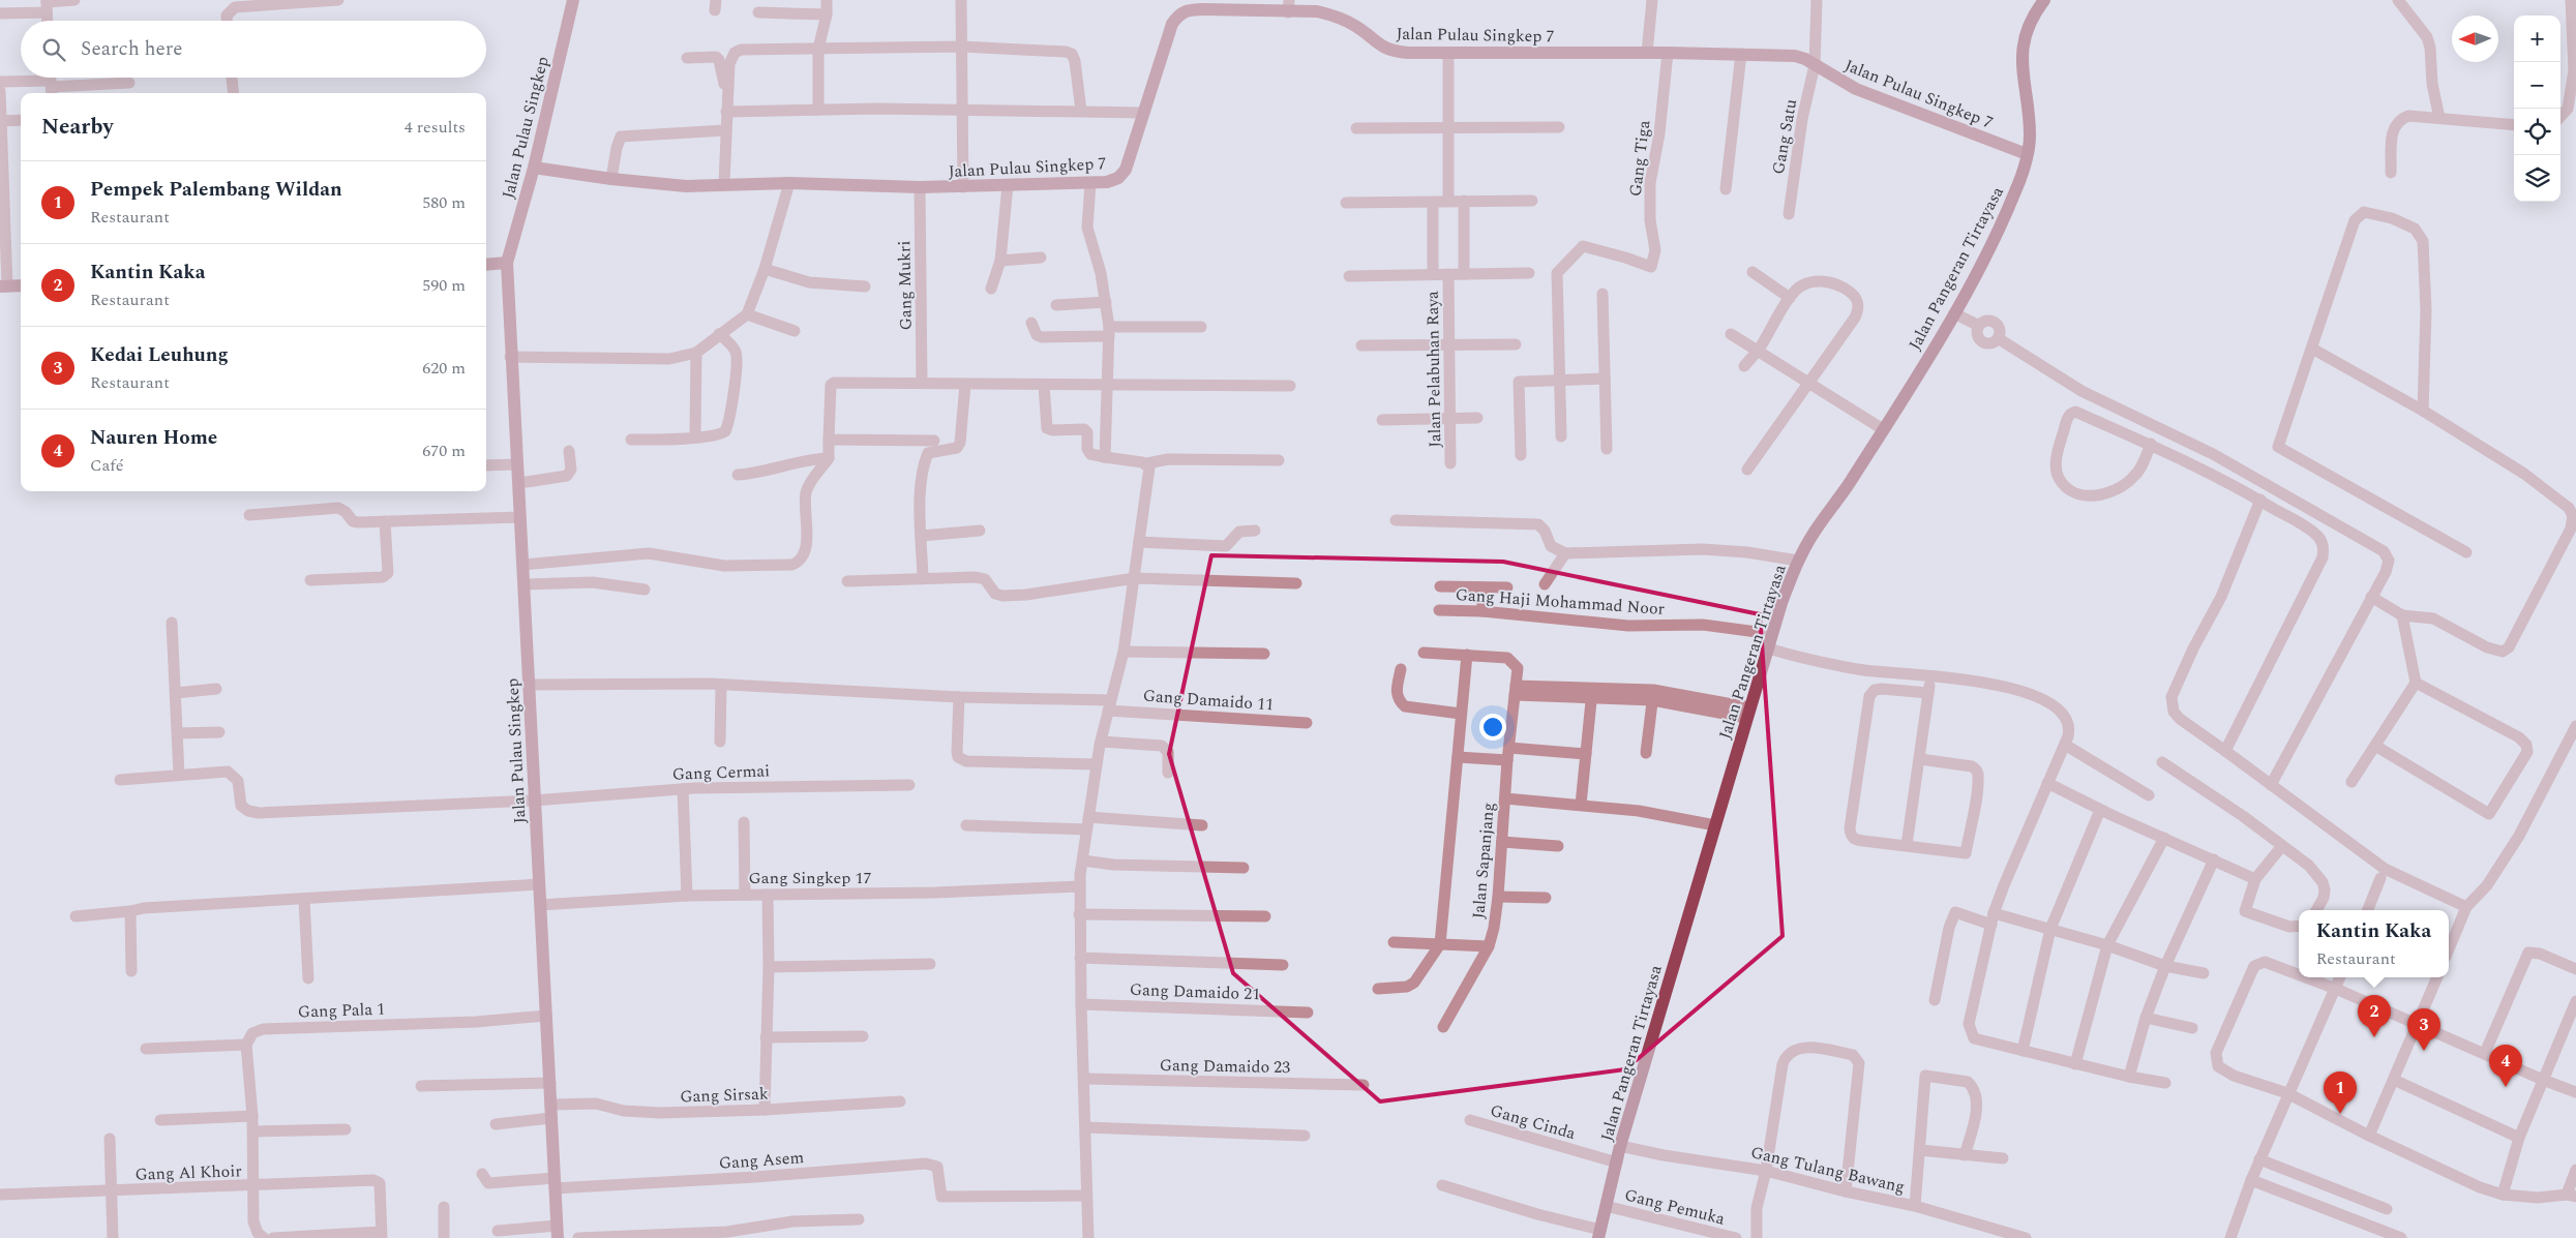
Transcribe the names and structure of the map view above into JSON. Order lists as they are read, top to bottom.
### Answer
{
  "streets": {
    "main road": ["Jalan Pangeran Tirtayasa"],
    "street": [
      "Jalan Pulau Singkep 7",
      "Jalan Pulau Singkep",
      "Gang Satu",
      "Gang Tiga",
      "Gang Mukri",
      "Jalan Pelabuhan Raya",
      "Gang Haji Mohammad Noor",
      "Gang Damaido 11",
      "Gang Cermai",
      "Jalan Sapanjang",
      "Gang Singkep 17",
      "Gang Damaido 21",
      "Gang Pala 1",
      "Gang Damaido 23",
      "Gang Sirsak",
      "Gang Cinda",
      "Gang Asem",
      "Gang Tulang Bawang",
      "Gang Al Khoir",
      "Gang Pemuka"
    ]
  },
  "crossings": [
    ["Jalan Pulau Singkep 7", "Jalan Pulau Singkep"],
    ["Jalan Pulau Singkep 7", "Gang Satu"],
    ["Jalan Pulau Singkep 7", "Gang Tiga"],
    ["Jalan Pulau Singkep 7", "Jalan Pangeran Tirtayasa"],
    ["Jalan Pulau Singkep 7", "Gang Mukri"],
    ["Jalan Pulau Singkep", "Gang Damaido 11"],
    ["Jalan Pulau Singkep", "Gang Cermai"],
    ["Jalan Pulau Singkep", "Gang Singkep 17"],
    ["Jalan Pulau Singkep", "Gang Pala 1"],
    ["Jalan Pulau Singkep", "Gang Sirsak"],
    ["Jalan Pulau Singkep", "Gang Asem"],
    ["Jalan Pangeran Tirtayasa", "Gang Haji Mohammad Noor"],
    ["Jalan Pangeran Tirtayasa", "Gang Cinda"],
    ["Jalan Pangeran Tirtayasa", "Gang Tulang Bawang"],
    ["Jalan Pangeran Tirtayasa", "Gang Pemuka"]
  ],
  "north": "left",
  "page": {
    "map_buttons": ["+", "−"],
    "search": "Search here",
    "heading": ["Nearby", "4 results"],
    "list": [
      {
        "mark": "1",
        "name": "Pempek Palembang Wildan",
        "note": "Restaurant",
        "value": "580 m"
      },
      {
        "mark": "2",
        "name": "Kantin Kaka",
        "note": "Restaurant",
        "value": "590 m"
      },
      {
        "mark": "3",
        "name": "Kedai Leuhung",
        "note": "Restaurant",
        "value": "620 m"
      },
      {
        "mark": "4",
        "name": "Nauren Home",
        "note": "Café",
        "value": "670 m"
      }
    ],
    "popup": ["Kantin Kaka", "Restaurant"],
    "pins": [
      "2",
      "3",
      "4",
      "1"
    ]
  }
}
